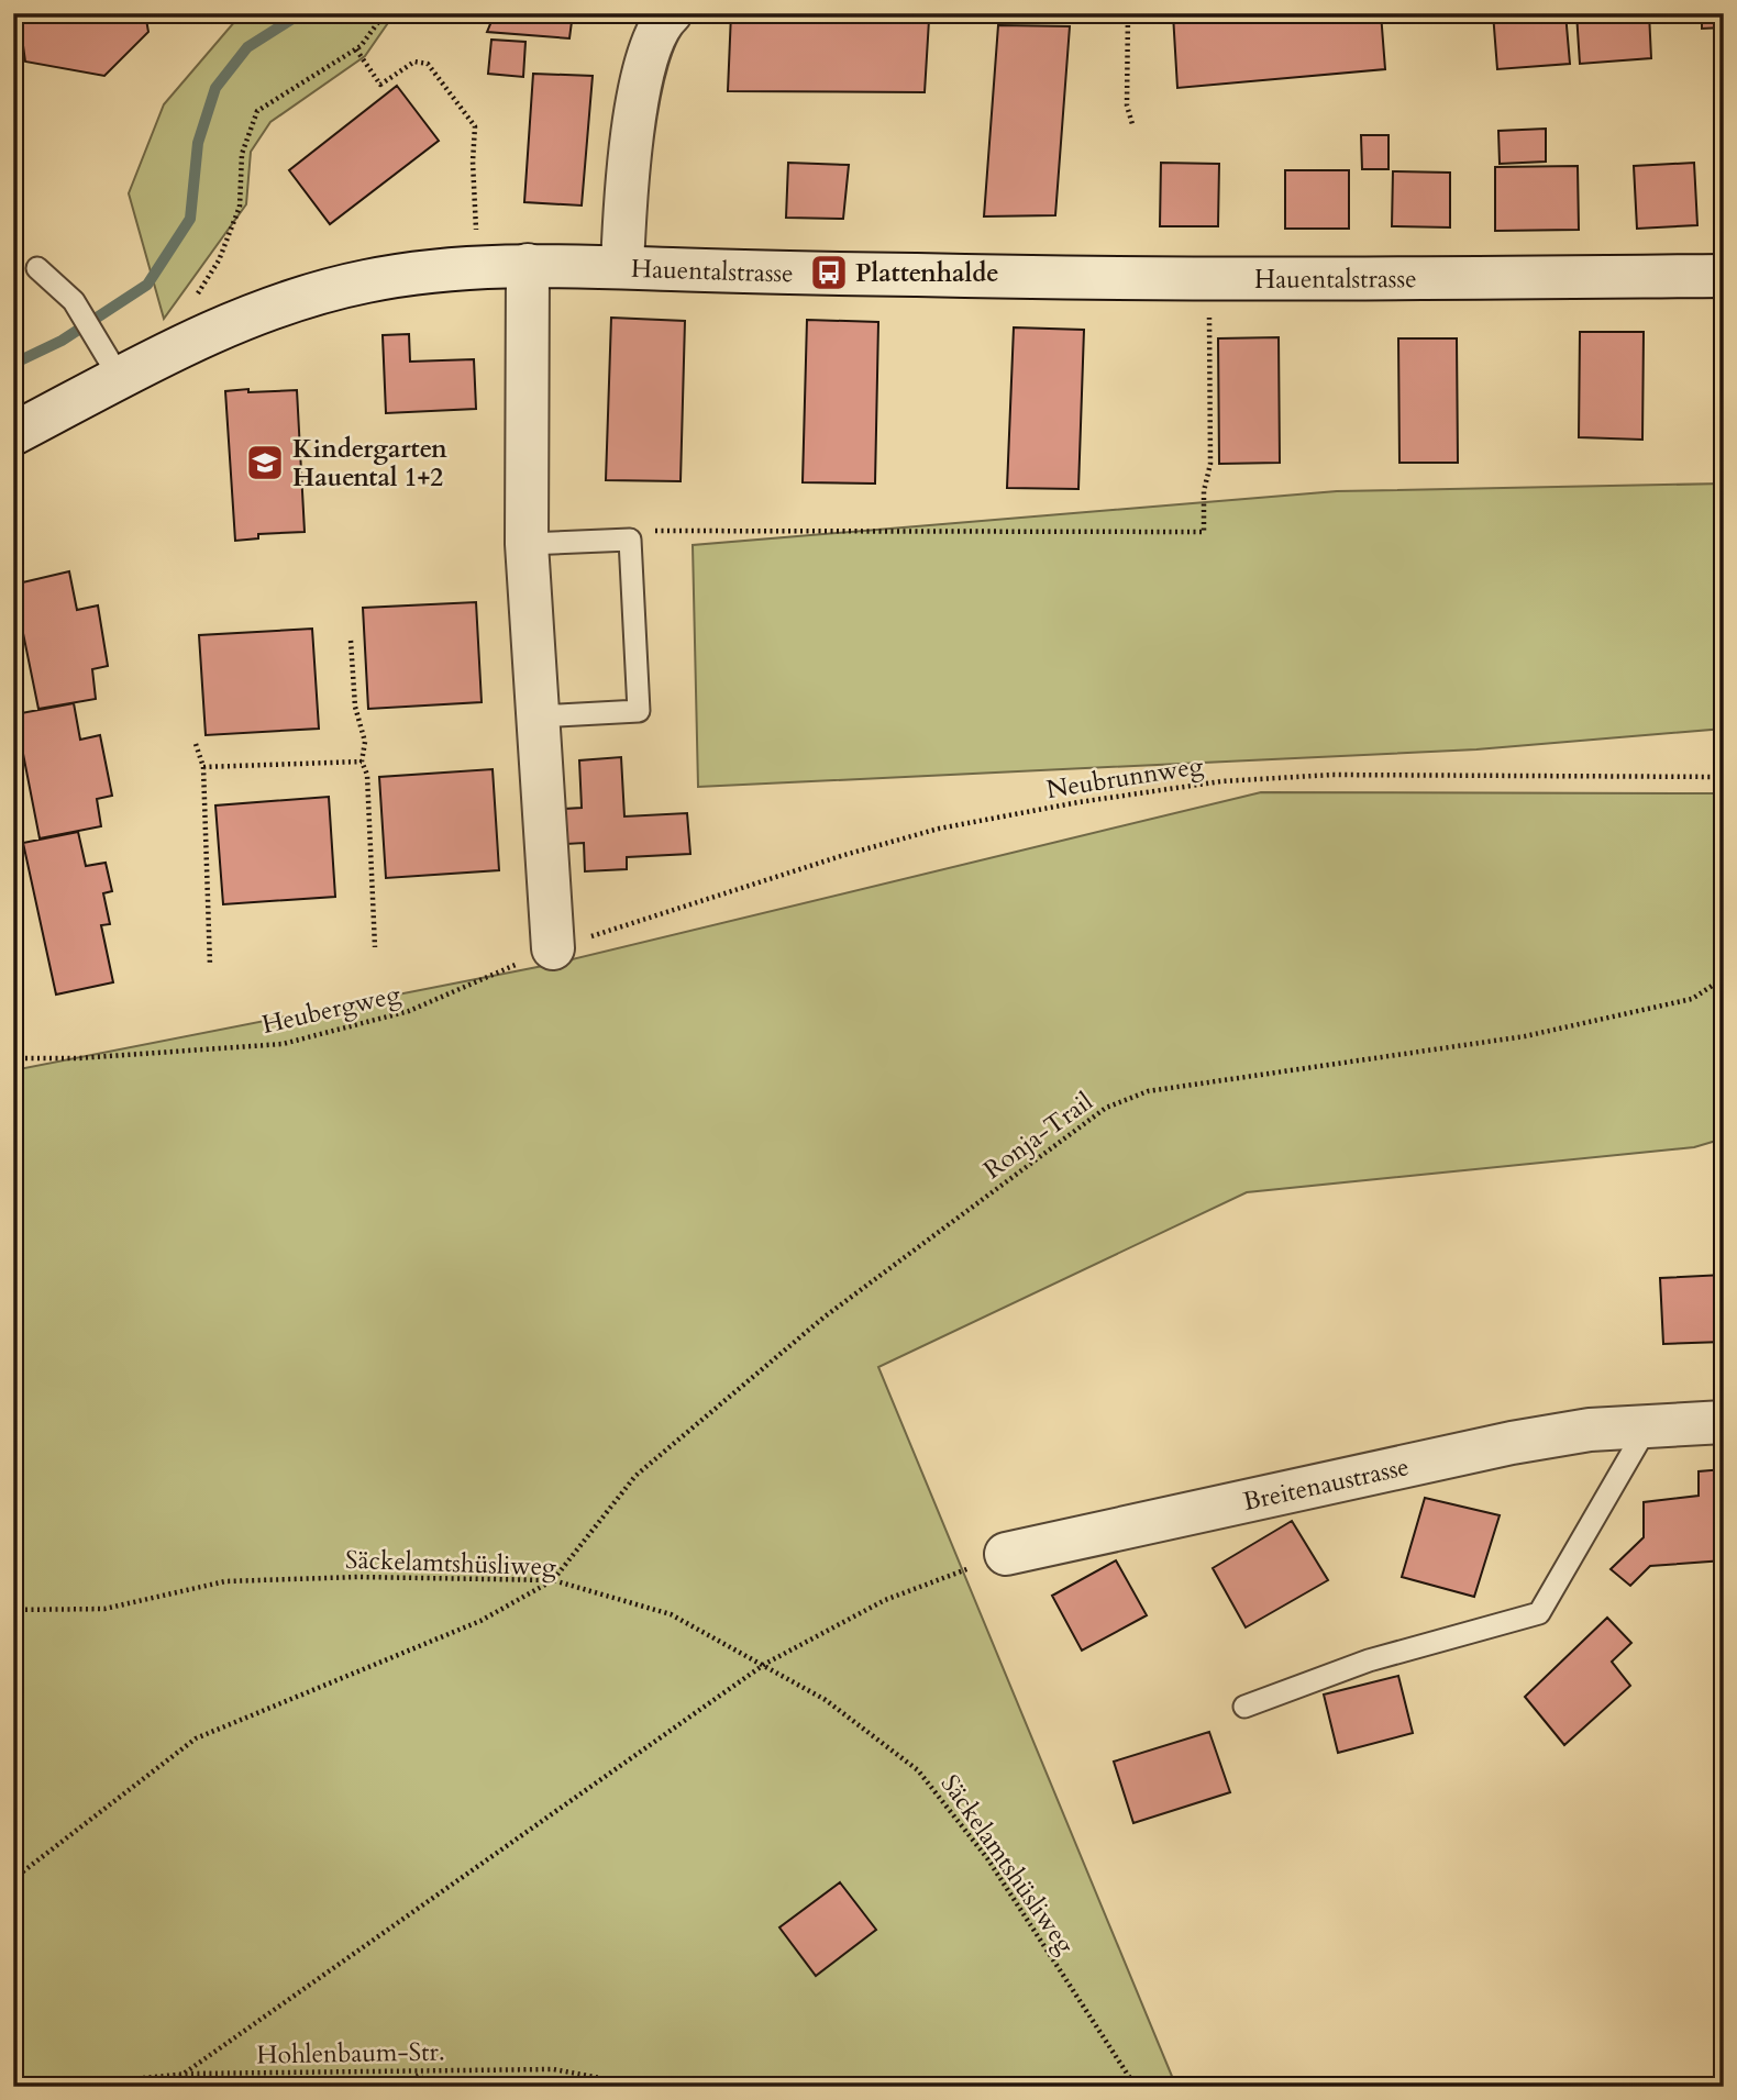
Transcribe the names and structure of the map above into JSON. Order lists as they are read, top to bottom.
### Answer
{
  "streets": {
    "street": ["Hauentalstrasse", "Breitenaustrasse"],
    "path": [
      "Neubrunnweg",
      "Heubergweg",
      "Ronja-Trail",
      "Säckelamtshüsliweg",
      "Hohlenbaum-Str."
    ]
  },
  "crossings": [
    ["Neubrunnweg", "Heubergweg"],
    ["Ronja-Trail", "Säckelamtshüsliweg"]
  ],
  "places": {
    "bus stop": ["Plattenhalde"],
    "school or university": ["Kindergarten Hauental 1+2"]
  }
}
